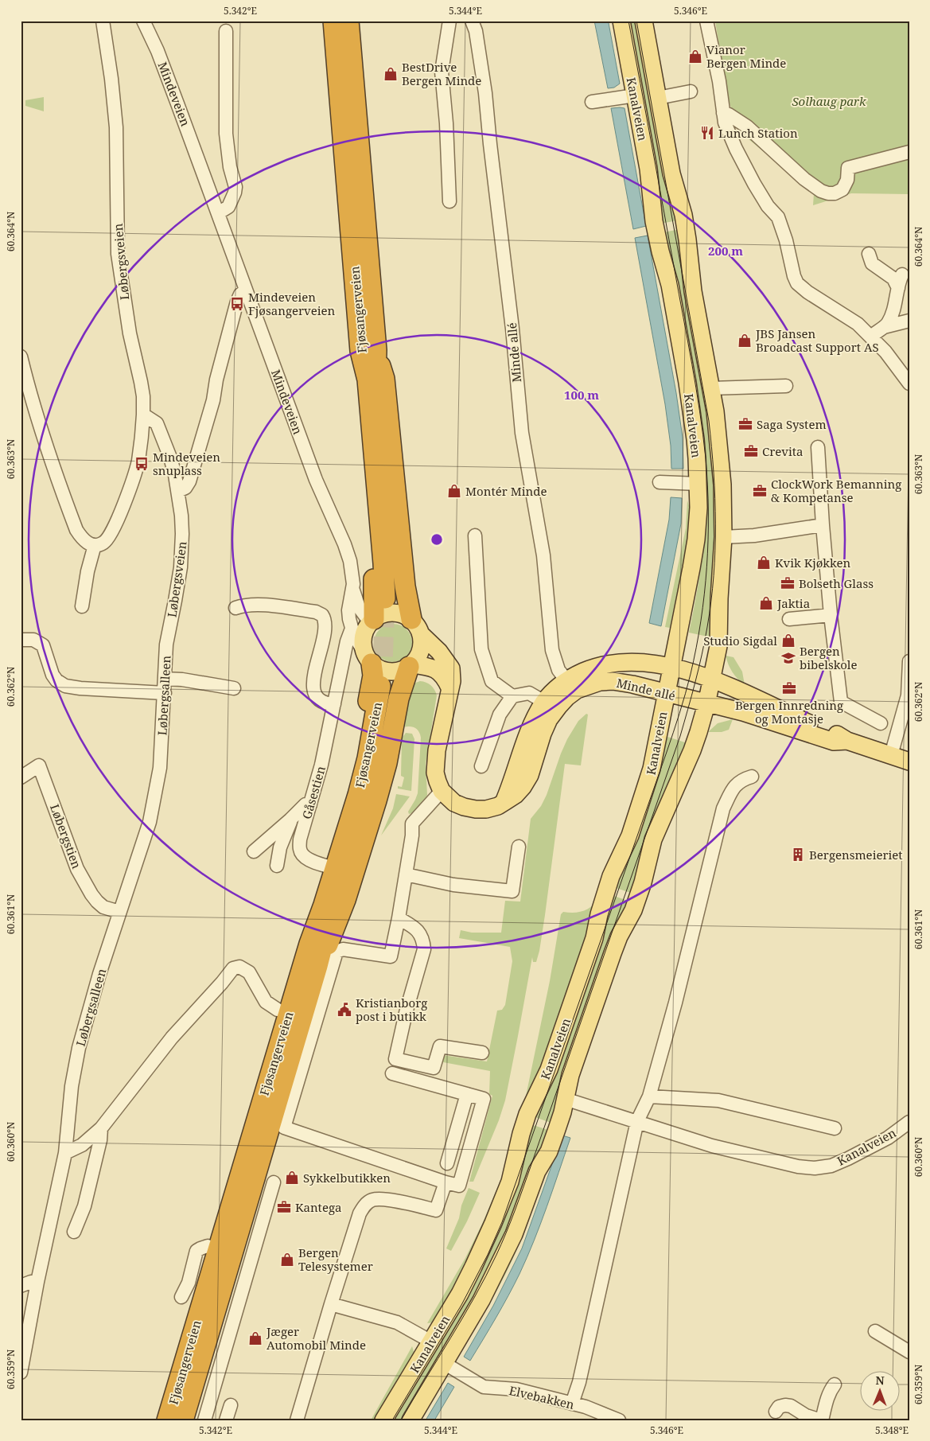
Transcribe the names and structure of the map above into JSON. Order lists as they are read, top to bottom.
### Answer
{
  "streets": {
    "highway": ["Fjøsangerveien"],
    "main road": ["Kanalveien", "Minde allé"],
    "street": [
      "Mindeveien",
      "Løbergsveien",
      "Løbergsalleen",
      "Gåsestien",
      "Løbergstien",
      "Elvebakken"
    ]
  },
  "crossings": [
    ["Kanalveien", "Minde allé"],
    ["Kanalveien", "Elvebakken"],
    ["Løbergsveien", "Løbergsalleen"],
    ["Fjøsangerveien", "Løbergsalleen"],
    ["Løbergsalleen", "Løbergstien"]
  ],
  "parks": ["Solhaug park"],
  "places": {
    "shop": [
      "Vianor Bergen Minde",
      "BestDrive Bergen Minde",
      "JBS Jansen Broadcast Support AS",
      "Montér Minde",
      "Kvik Kjøkken",
      "Jaktia",
      "Studio Sigdal",
      "Sykkelbutikken",
      "Bergen Telesystemer",
      "Jæger Automobil Minde"
    ],
    "restaurant": ["Lunch Station"],
    "bus stop": ["Mindeveien Fjøsangerveien", "Mindeveien snuplass"],
    "office": [
      "Saga System",
      "Crevita",
      "ClockWork Bemanning & Kompetanse",
      "Bolseth Glass",
      "Bergen Innredning og Montasje",
      "Kantega"
    ],
    "school or university": ["Bergen bibelskole"],
    "building": ["Bergensmeieriet"],
    "public building": ["Kristianborg post i butikk"]
  },
  "north": "top",
  "coordinates": [
    "5.342°E",
    "5.344°E",
    "5.346°E",
    "60.364°N",
    "60.363°N",
    "60.362°N",
    "60.361°N",
    "60.360°N",
    "60.359°N",
    "5.348°E"
  ],
  "rings": ["200 m", "100 m"]
}
